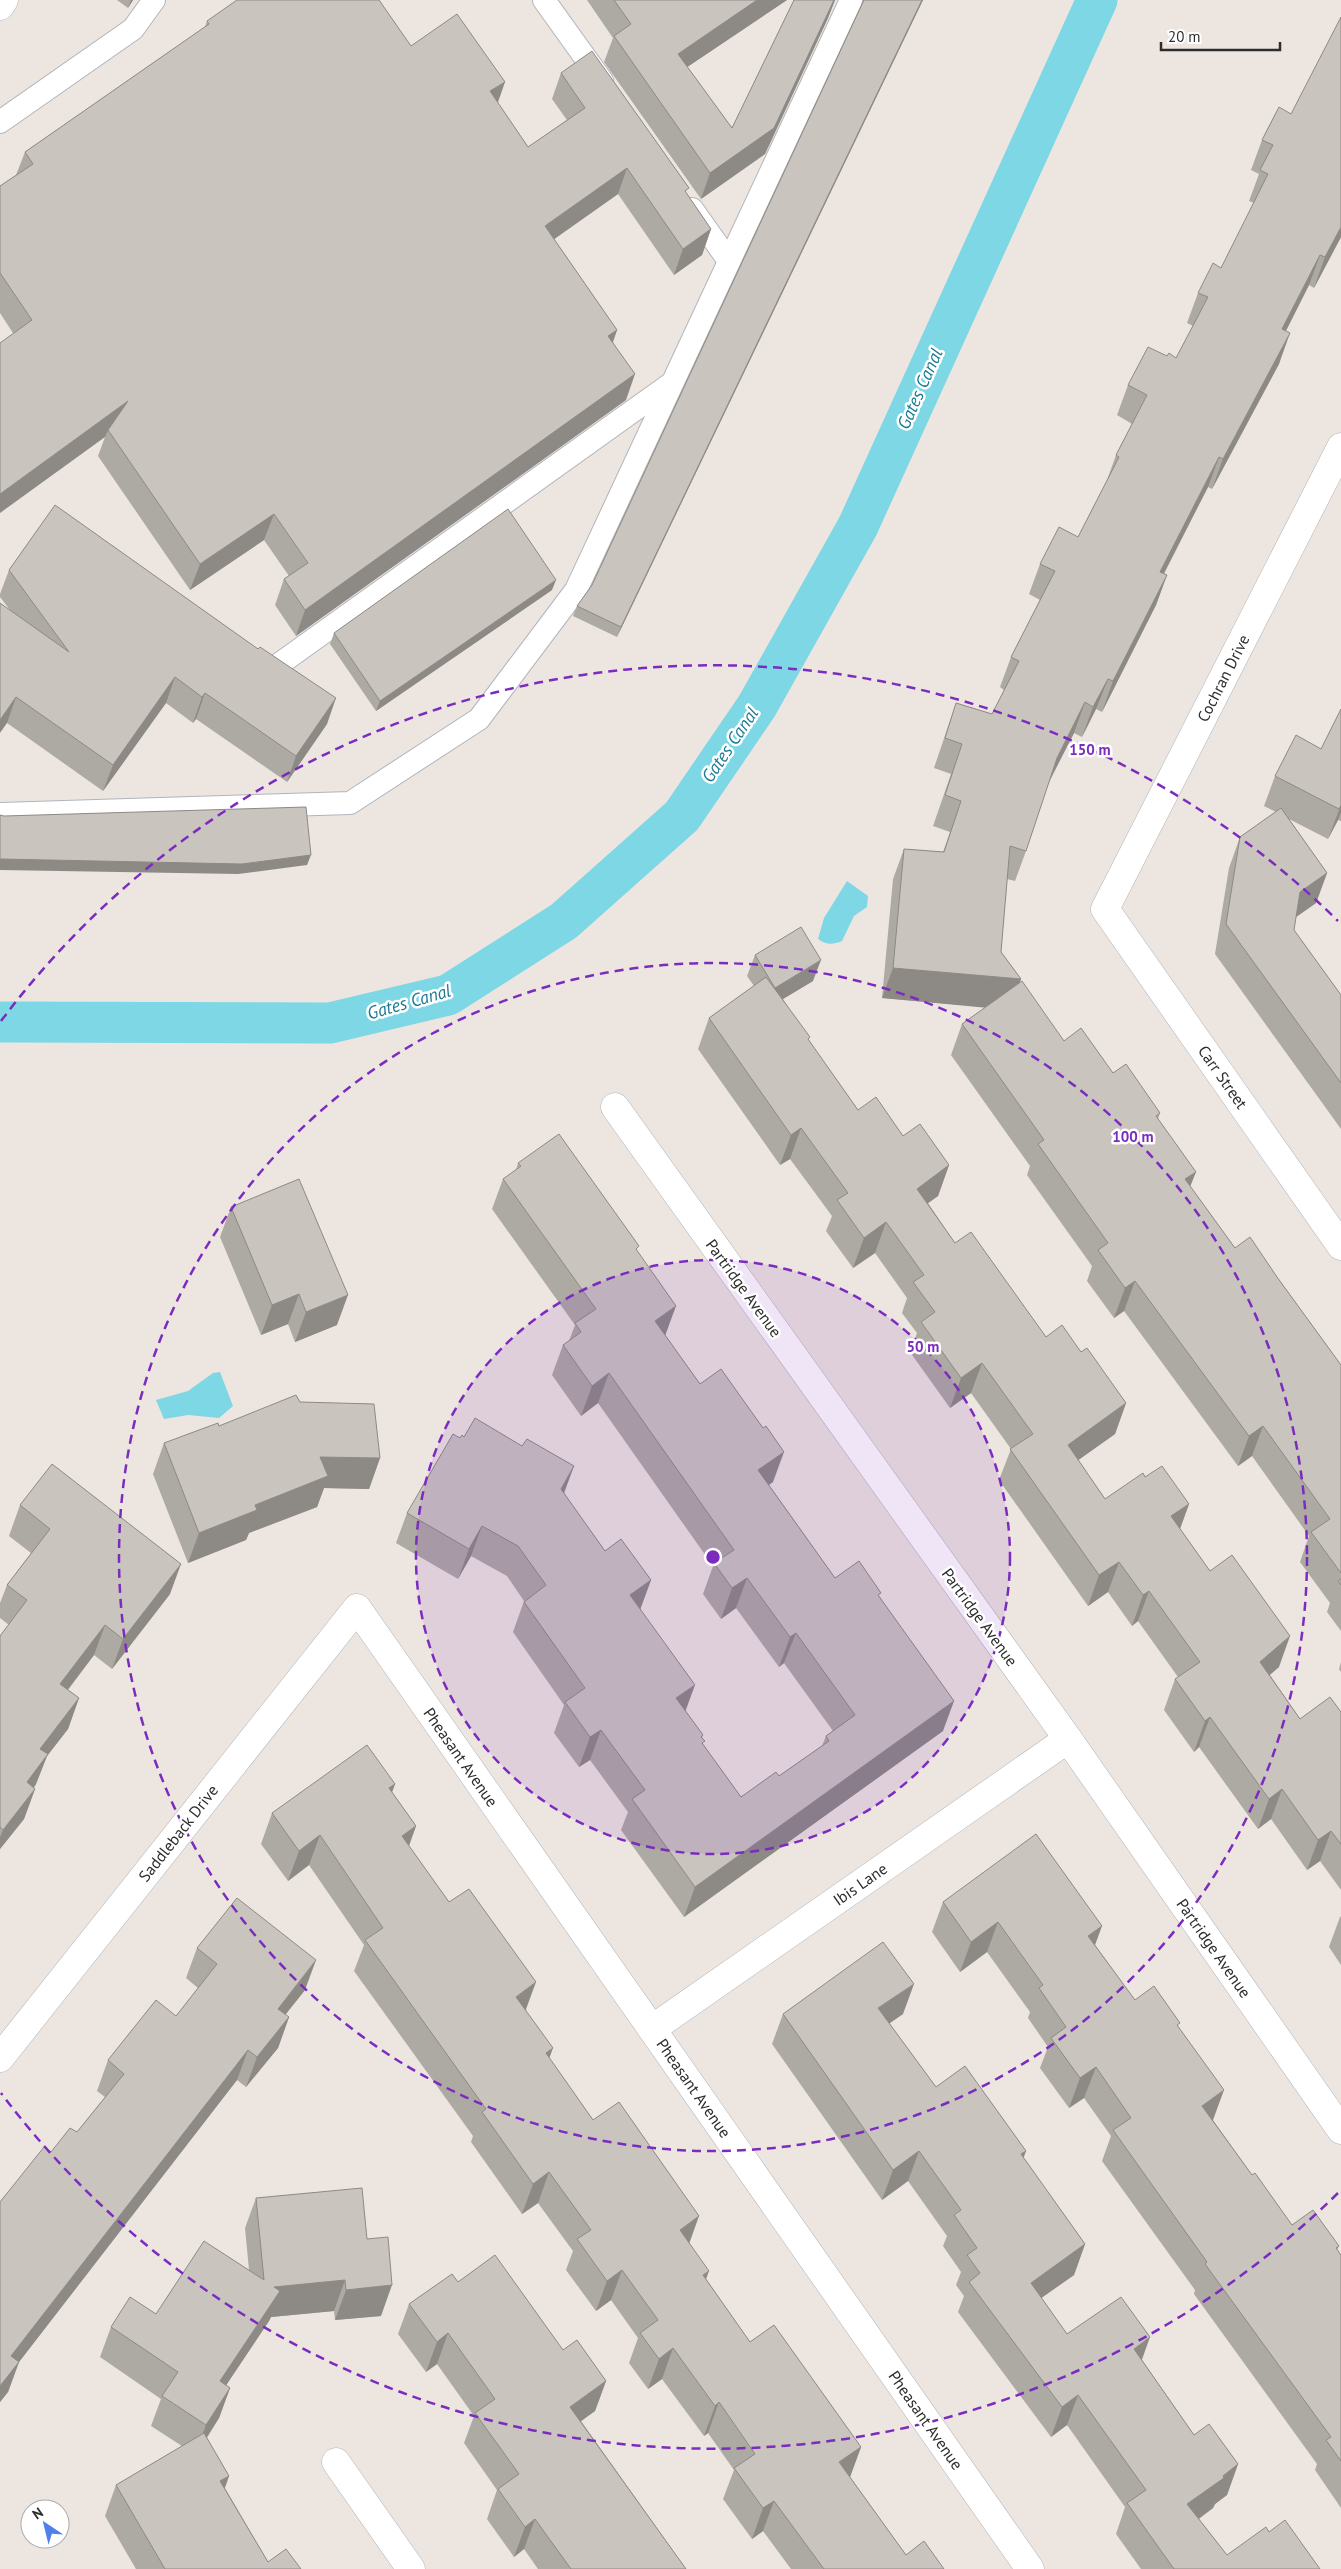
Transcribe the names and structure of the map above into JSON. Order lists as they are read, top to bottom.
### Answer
{
  "streets": {
    "street": [
      "Cochran Drive",
      "Carr Street",
      "Partridge Avenue",
      "Pheasant Avenue",
      "Saddleback Drive",
      "Ibis Lane"
    ]
  },
  "crossings": [
    ["Cochran Drive", "Carr Street"],
    ["Partridge Avenue", "Ibis Lane"],
    ["Pheasant Avenue", "Saddleback Drive"],
    ["Pheasant Avenue", "Ibis Lane"]
  ],
  "water": ["Gates Canal"],
  "scale_bar": "20 m",
  "north": "top left",
  "rings": ["150 m", "100 m", "50 m"]
}
